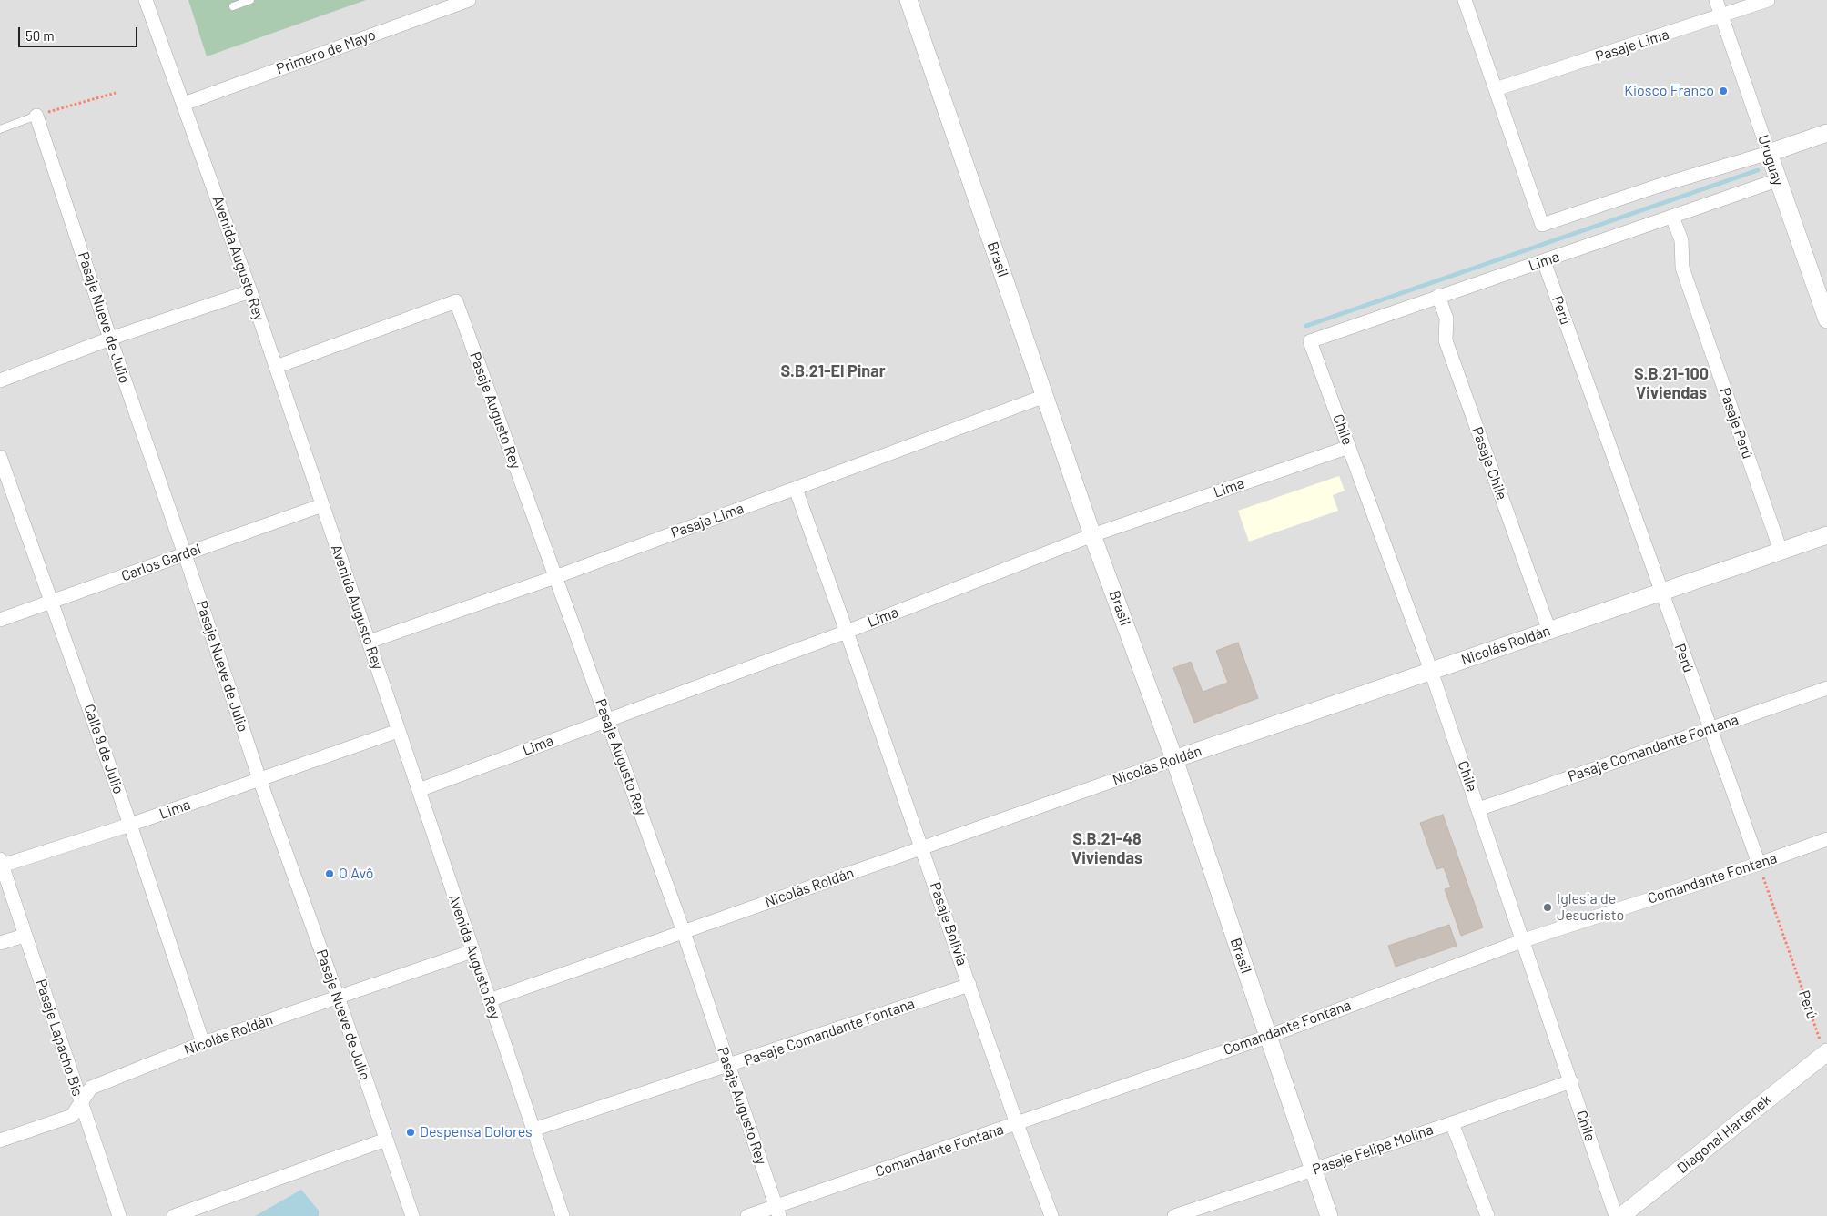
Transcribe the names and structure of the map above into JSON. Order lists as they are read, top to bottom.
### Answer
{
  "streets": {
    "street": [
      "Pasaje Lima",
      "Primero de Mayo",
      "Uruguay",
      "Avenida Augusto Rey",
      "Brasil",
      "Lima",
      "Perú",
      "Pasaje Nueve de Julio",
      "Pasaje Augusto Rey",
      "Pasaje Perú",
      "Chile",
      "Pasaje Chile",
      "Carlos Gardel",
      "Nicolás Roldán",
      "Pasaje Comandante Fontana",
      "Calle 9 de Julio",
      "Comandante Fontana",
      "Pasaje Bolivia",
      "Pasaje Lapacho Bis",
      "Diagonal Hartenek",
      "Pasaje Felipe Molina"
    ]
  },
  "crossings": [
    ["Pasaje Lima", "Uruguay"],
    ["Pasaje Lima", "Avenida Augusto Rey"],
    ["Pasaje Lima", "Brasil"],
    ["Pasaje Lima", "Pasaje Augusto Rey"],
    ["Pasaje Lima", "Pasaje Bolivia"],
    ["Primero de Mayo", "Avenida Augusto Rey"],
    ["Uruguay", "Lima"],
    ["Avenida Augusto Rey", "Lima"],
    ["Avenida Augusto Rey", "Pasaje Augusto Rey"],
    ["Avenida Augusto Rey", "Carlos Gardel"],
    ["Avenida Augusto Rey", "Nicolás Roldán"],
    ["Avenida Augusto Rey", "Pasaje Comandante Fontana"],
    ["Brasil", "Lima"],
    ["Brasil", "Nicolás Roldán"],
    ["Brasil", "Comandante Fontana"],
    ["Brasil", "Pasaje Felipe Molina"],
    ["Lima", "Perú"],
    ["Lima", "Pasaje Nueve de Julio"],
    ["Lima", "Pasaje Augusto Rey"],
    ["Lima", "Pasaje Perú"],
    ["Lima", "Chile"],
    ["Lima", "Pasaje Chile"],
    ["Lima", "Calle 9 de Julio"],
    ["Lima", "Pasaje Bolivia"],
    ["Lima", "Pasaje Lapacho Bis"],
    ["Perú", "Nicolás Roldán"],
    ["Perú", "Pasaje Comandante Fontana"],
    ["Perú", "Comandante Fontana"],
    ["Perú", "Diagonal Hartenek"],
    ["Pasaje Nueve de Julio", "Carlos Gardel"],
    ["Pasaje Nueve de Julio", "Nicolás Roldán"],
    ["Pasaje Augusto Rey", "Nicolás Roldán"],
    ["Pasaje Augusto Rey", "Pasaje Comandante Fontana"],
    ["Pasaje Augusto Rey", "Comandante Fontana"],
    ["Pasaje Perú", "Nicolás Roldán"],
    ["Chile", "Nicolás Roldán"],
    ["Chile", "Pasaje Comandante Fontana"],
    ["Chile", "Comandante Fontana"],
    ["Chile", "Pasaje Felipe Molina"],
    ["Pasaje Chile", "Nicolás Roldán"],
    ["Carlos Gardel", "Calle 9 de Julio"],
    ["Nicolás Roldán", "Calle 9 de Julio"],
    ["Nicolás Roldán", "Pasaje Bolivia"],
    ["Nicolás Roldán", "Pasaje Lapacho Bis"],
    ["Pasaje Comandante Fontana", "Pasaje Bolivia"],
    ["Comandante Fontana", "Pasaje Bolivia"]
  ],
  "districts": ["S.B.21-El Pinar", "S.B.21-100 Viviendas", "S.B.21-48 Viviendas"],
  "places": [
    "Kiosco Franco",
    "O Avô",
    "Iglesia de Jesucristo",
    "Despensa Dolores"
  ],
  "scale_bar": "50 m"
}
